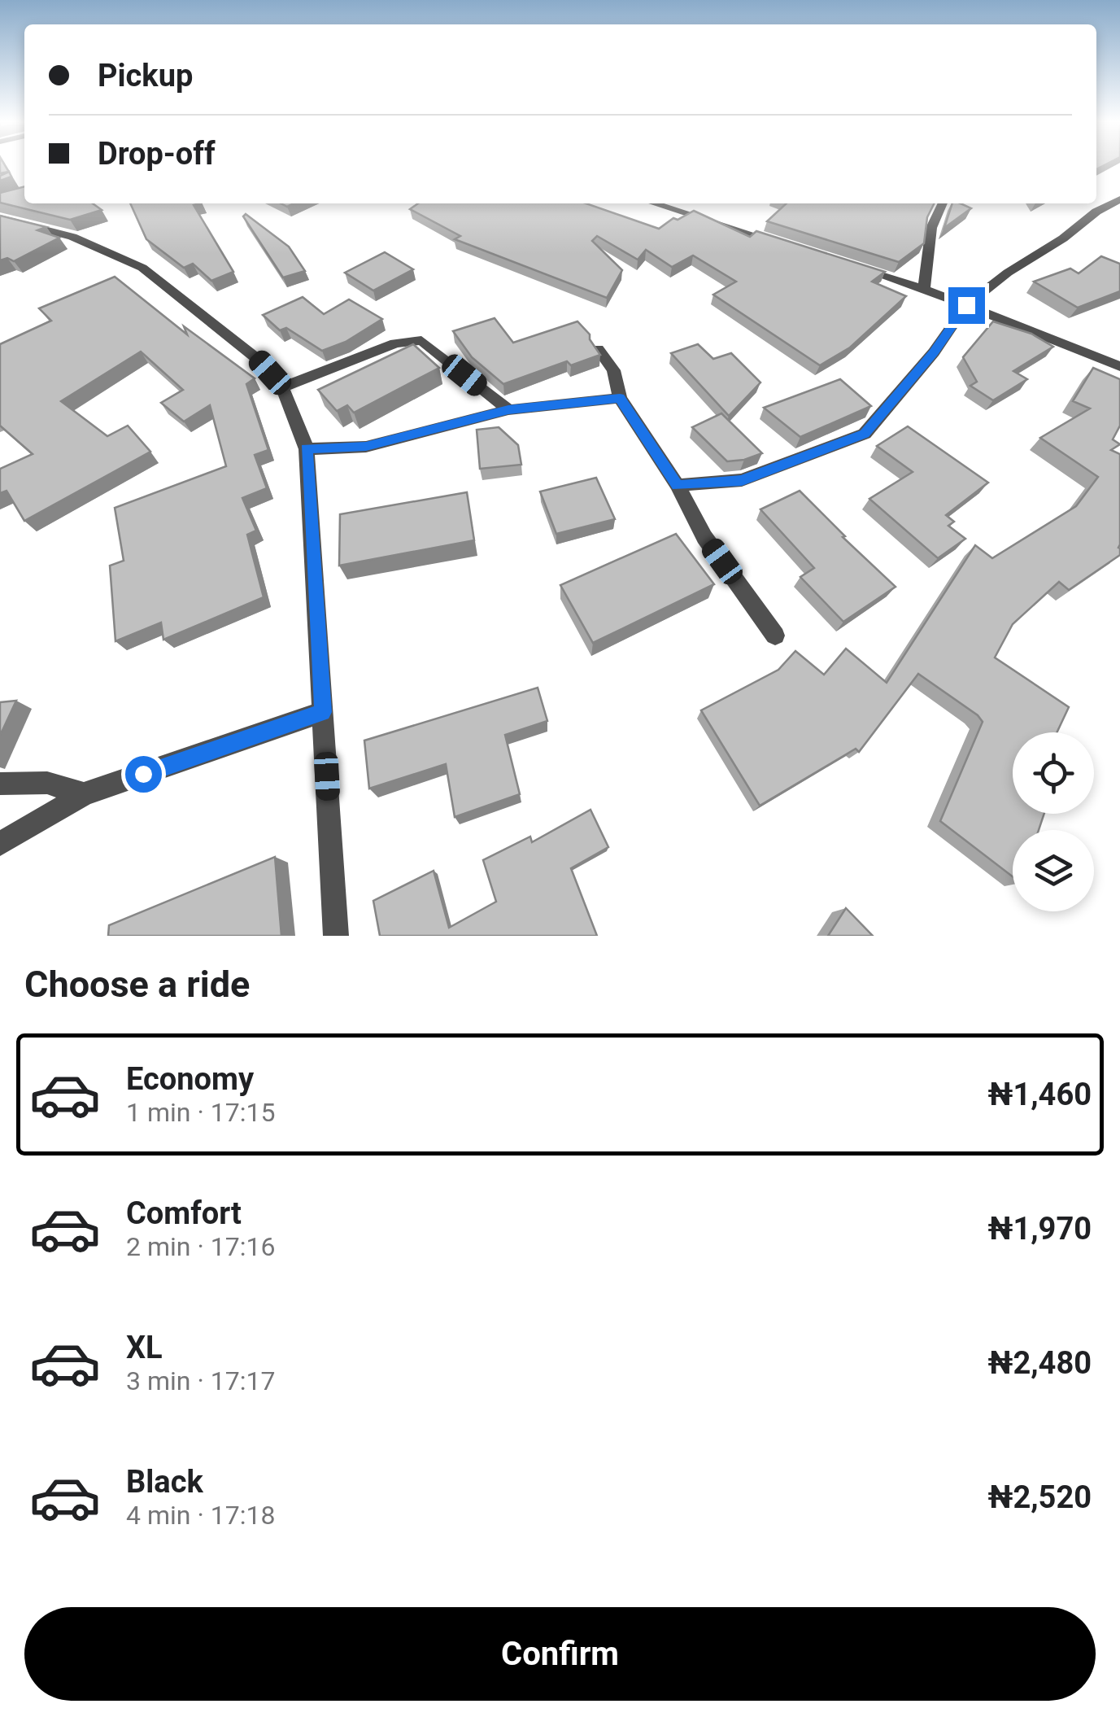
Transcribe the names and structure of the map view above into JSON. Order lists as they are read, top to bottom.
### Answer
{
  "page": {
    "banner": ["Pickup", "Drop-off"],
    "heading": "Choose a ride",
    "list": [
      {
        "name": "Economy",
        "note": "1 min · 17:15",
        "value": "₦1,460"
      },
      {
        "name": "Comfort",
        "note": "2 min · 17:16",
        "value": "₦1,970"
      },
      {
        "name": "XL",
        "note": "3 min · 17:17",
        "value": "₦2,480"
      },
      {
        "name": "Black",
        "note": "4 min · 17:18",
        "value": "₦2,520"
      }
    ],
    "buttons": "Confirm"
  }
}
